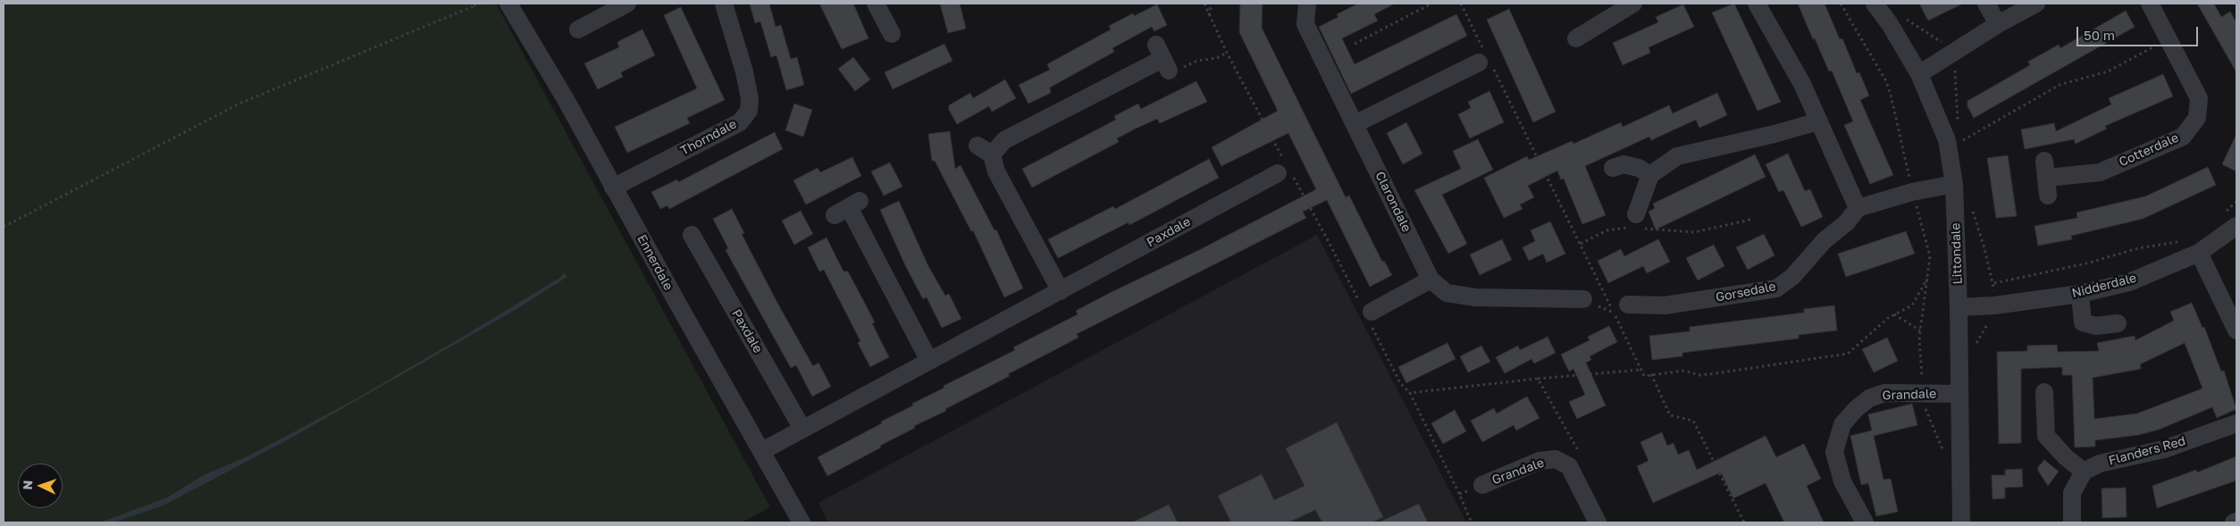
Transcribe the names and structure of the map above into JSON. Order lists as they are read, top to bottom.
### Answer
{
  "streets": {
    "street": [
      "Thorndale",
      "Cotterdale",
      "Clarondale",
      "Paxdale",
      "Littondale",
      "Ennerdale",
      "Nidderdale",
      "Gorsedale",
      "Grandale",
      "Flanders Red"
    ]
  },
  "crossings": [
    ["Thorndale", "Ennerdale"],
    ["Paxdale", "Ennerdale"],
    ["Littondale", "Nidderdale"],
    ["Littondale", "Grandale"]
  ],
  "scale_bar": "50 m",
  "north": "left"
}
